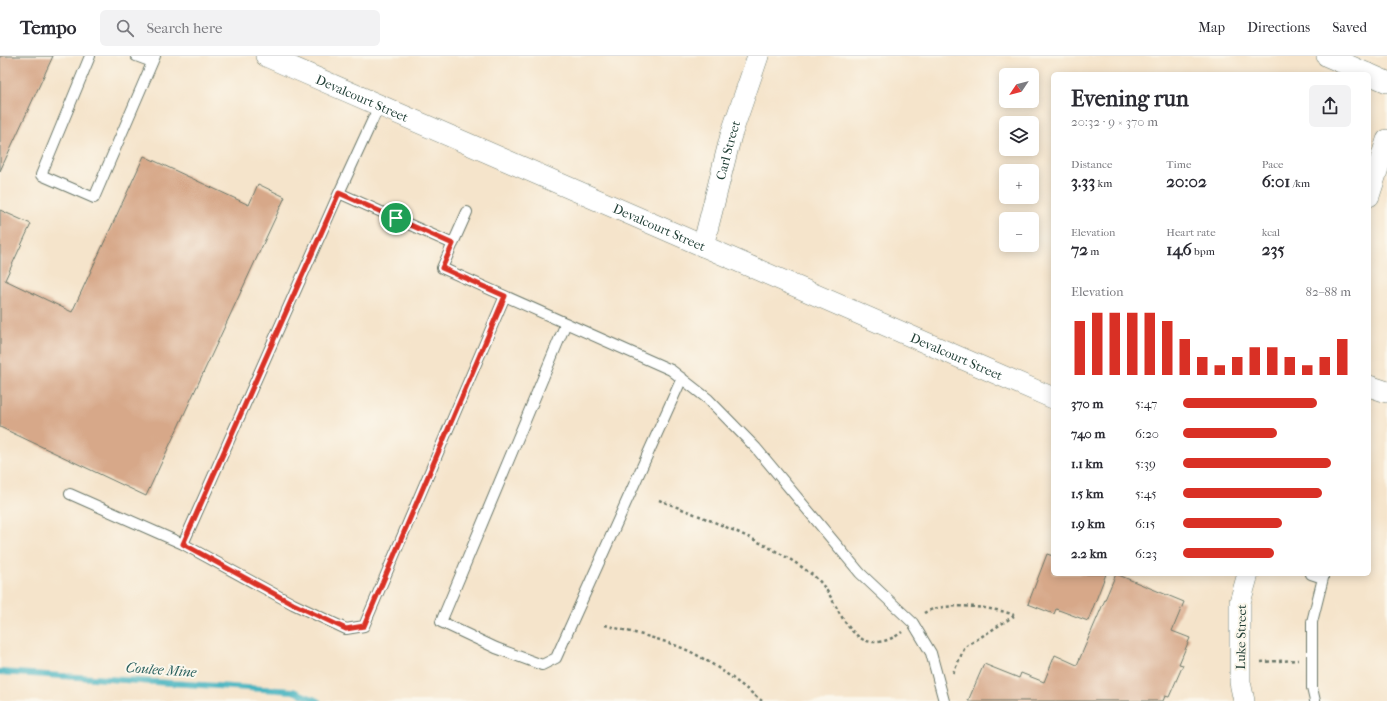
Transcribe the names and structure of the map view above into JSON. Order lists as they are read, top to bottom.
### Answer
{
  "streets": {
    "street": ["Devalcourt Street", "Carl Street", "Luke Street"]
  },
  "crossings": [
    ["Devalcourt Street", "Carl Street"]
  ],
  "water": ["Coulee Mine"],
  "north": "bottom left",
  "page": {
    "header": "Tempo",
    "search": "Search here",
    "nav": ["Map", "Directions", "Saved"],
    "map_buttons": ["+", "−"],
    "heading": ["Evening run", "20:32 · 9 × 370 m"],
    "stats": [
      ["Distance", "3.33 km"],
      ["Time", "20:02"],
      ["Pace", "6:01 /km"],
      ["Elevation", "72 m"],
      ["Heart rate", "146 bpm"],
      ["kcal", "235"]
    ],
    "chart": ["Elevation", "82–88 m"],
    "list": [
      {
        "name": "370 m",
        "note": "5:47"
      },
      {
        "name": "740 m",
        "note": "6:20"
      },
      {
        "name": "1.1 km",
        "note": "5:39"
      },
      {
        "name": "1.5 km",
        "note": "5:45"
      },
      {
        "name": "1.9 km",
        "note": "6:15"
      },
      {
        "name": "2.2 km",
        "note": "6:23"
      }
    ]
  }
}
